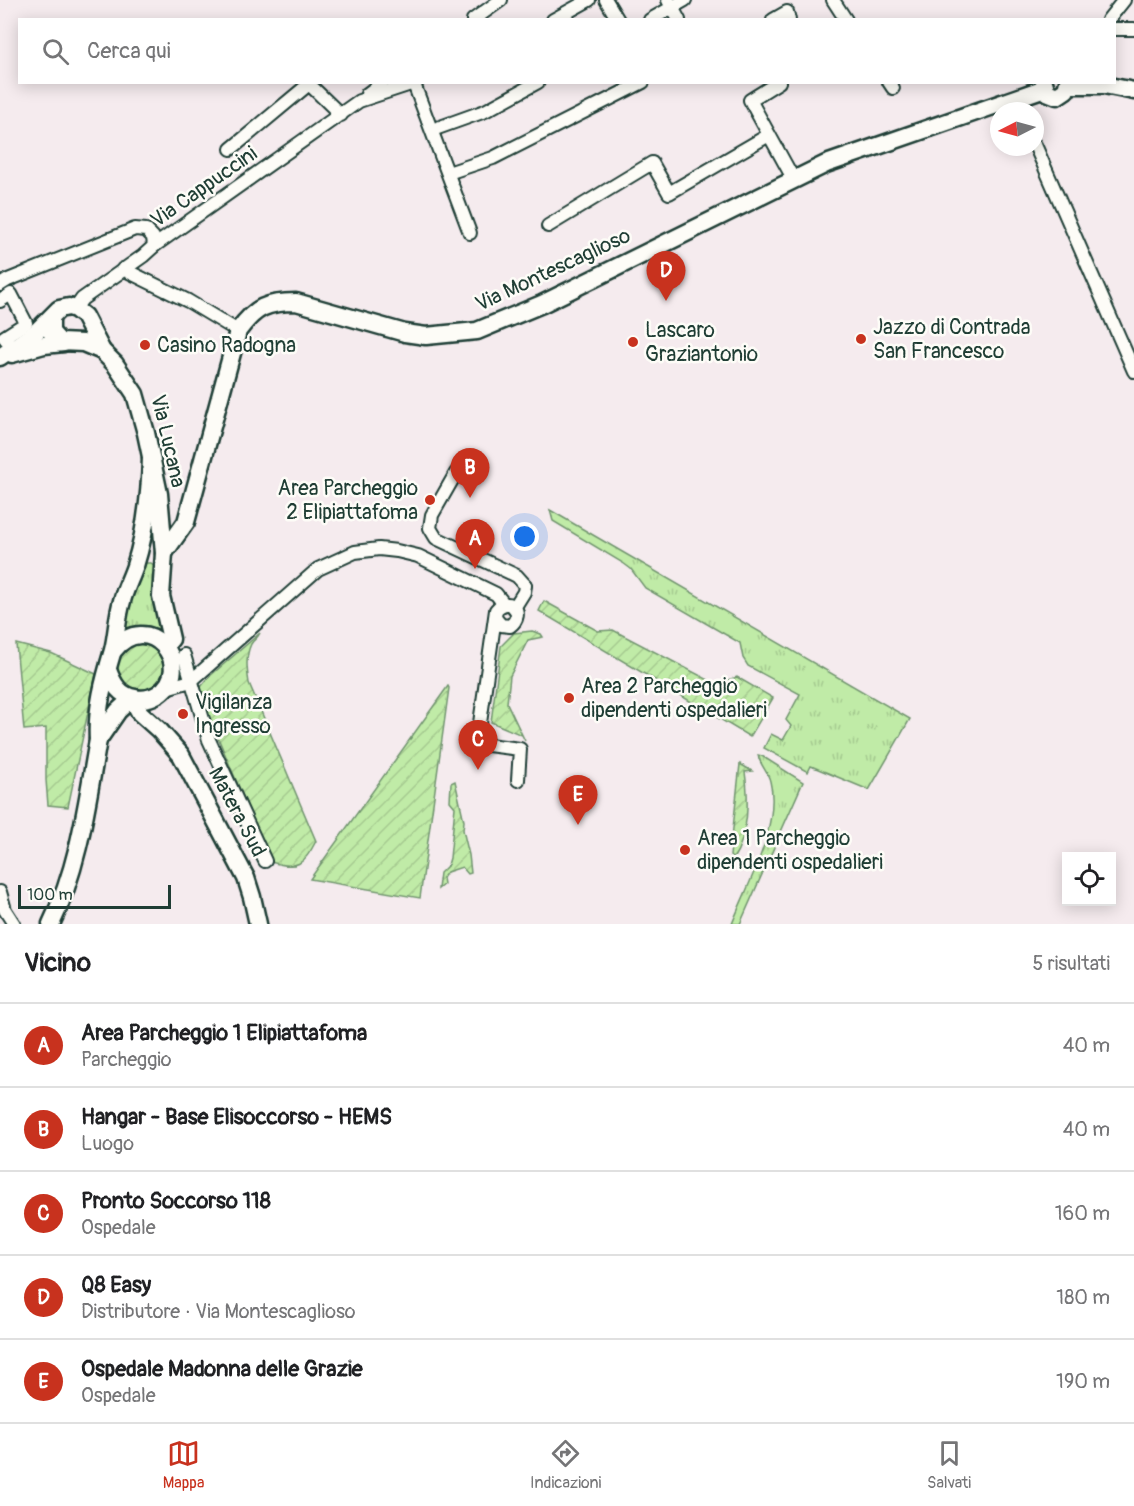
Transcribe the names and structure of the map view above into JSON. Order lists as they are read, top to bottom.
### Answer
{
  "streets": {
    "main road": ["Via Montescaglioso", "Via Lucana", "Matera Sud"],
    "street": ["Via Cappuccini"]
  },
  "crossings": [
    ["Via Cappuccini", "Via Lucana"],
    ["Via Montescaglioso", "Via Lucana"],
    ["Via Lucana", "Matera Sud"]
  ],
  "places": [
    "Jazzo di Contrada San Francesco",
    "Lascaro Graziantonio",
    "Casino Radogna",
    "Area Parcheggio 2 Elipiattafoma",
    "Area 2 Parcheggio dipendenti ospedalieri",
    "Vigilanza Ingresso",
    "Area 1 Parcheggio dipendenti ospedalieri"
  ],
  "scale_bar": "100 m",
  "north": "left",
  "page": {
    "search": "Cerca qui",
    "pins": [
      "D",
      "B",
      "A",
      "C",
      "E"
    ],
    "scale": "100 m",
    "heading": ["Vicino", "5 risultati"],
    "list": [
      {
        "mark": "A",
        "name": "Area Parcheggio 1 Elipiattafoma",
        "note": "Parcheggio",
        "value": "40 m"
      },
      {
        "mark": "B",
        "name": "Hangar - Base Elisoccorso - HEMS",
        "note": "Luogo",
        "value": "40 m"
      },
      {
        "mark": "C",
        "name": "Pronto Soccorso 118",
        "note": "Ospedale",
        "value": "160 m"
      },
      {
        "mark": "D",
        "name": "Q8 Easy",
        "note": "Distributore · Via Montescaglioso",
        "value": "180 m"
      },
      {
        "mark": "E",
        "name": "Ospedale Madonna delle Grazie",
        "note": "Ospedale",
        "value": "190 m"
      }
    ],
    "nav": ["Mappa", "Indicazioni", "Salvati"]
  }
}
